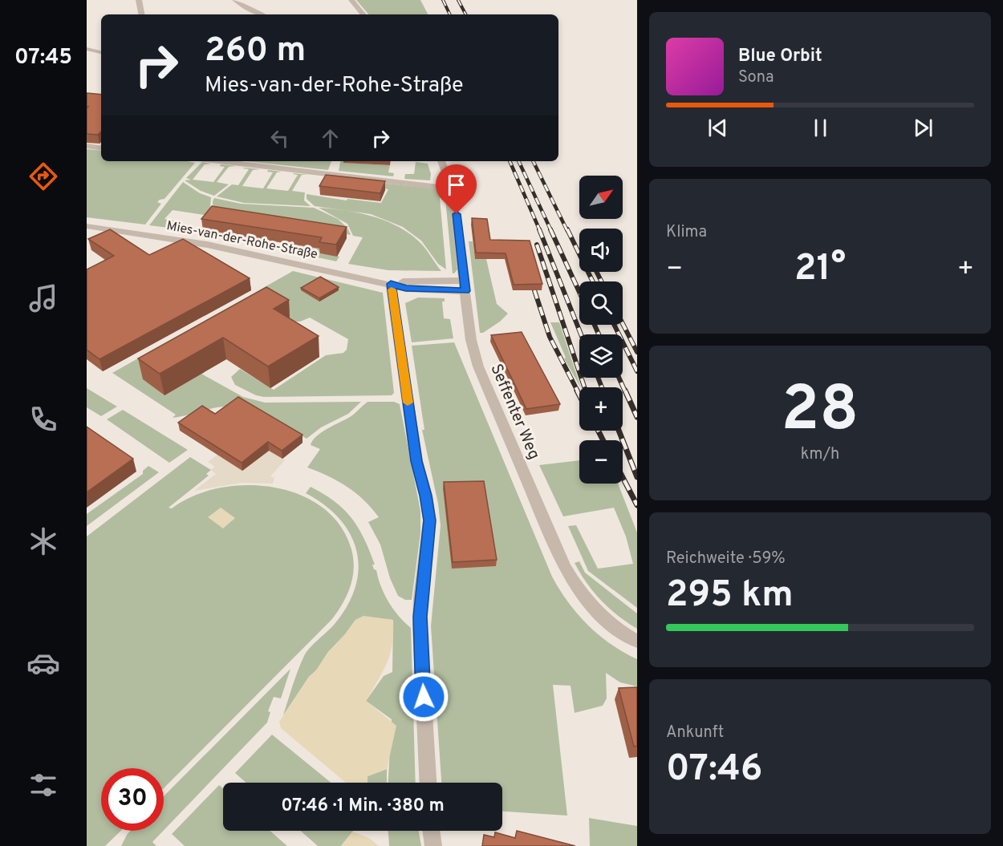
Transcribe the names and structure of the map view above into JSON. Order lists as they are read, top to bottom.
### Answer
{
  "streets": {
    "street": ["Mies-van-der-Rohe-Straße", "Seffenter Weg"]
  },
  "crossings": [
    ["Mies-van-der-Rohe-Straße", "Seffenter Weg"]
  ],
  "north": "top right",
  "page": {
    "tabs": "07:45",
    "turn": ["260 m", "Mies-van-der-Rohe-Straße"],
    "song": ["Blue Orbit", "Sona"],
    "map_buttons": ["+", "−"],
    "tile": [
      "Klima",
      ["28", "km/h"],
      ["Reichweite · 59%", "295 km"],
      ["Ankunft", "07:46"]
    ],
    "heat": ["−", "21°", "+"],
    "limit": "30",
    "trip": "07:46 · 1 Min. · 380 m"
  }
}
